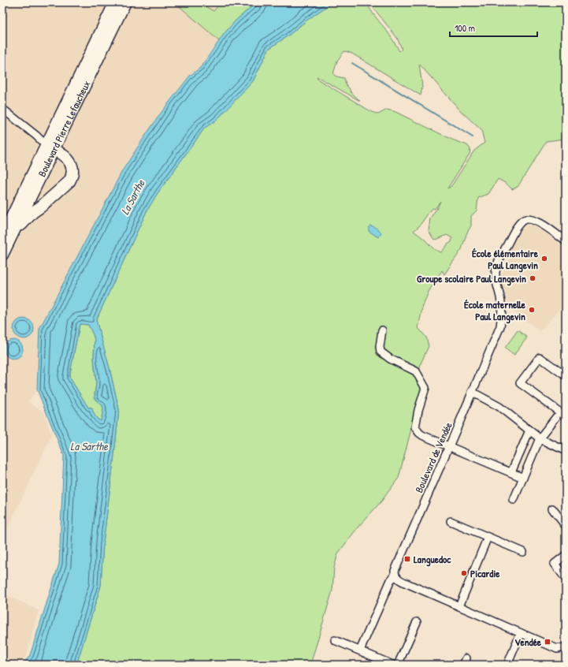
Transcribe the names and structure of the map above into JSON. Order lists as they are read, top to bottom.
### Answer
{
  "streets": {
    "main road": ["Boulevard Pierre Lefaucheux"],
    "street": ["Boulevard de Vendée"]
  },
  "water": ["La Sarthe"],
  "places": {
    "other": [
      "École élémentaire Paul Langevin",
      "Groupe scolaire Paul Langevin",
      "École maternelle Paul Langevin",
      "Picardie"
    ],
    "transit": ["Languedoc", "Vendée"]
  },
  "scale_bar": "100 m"
}
